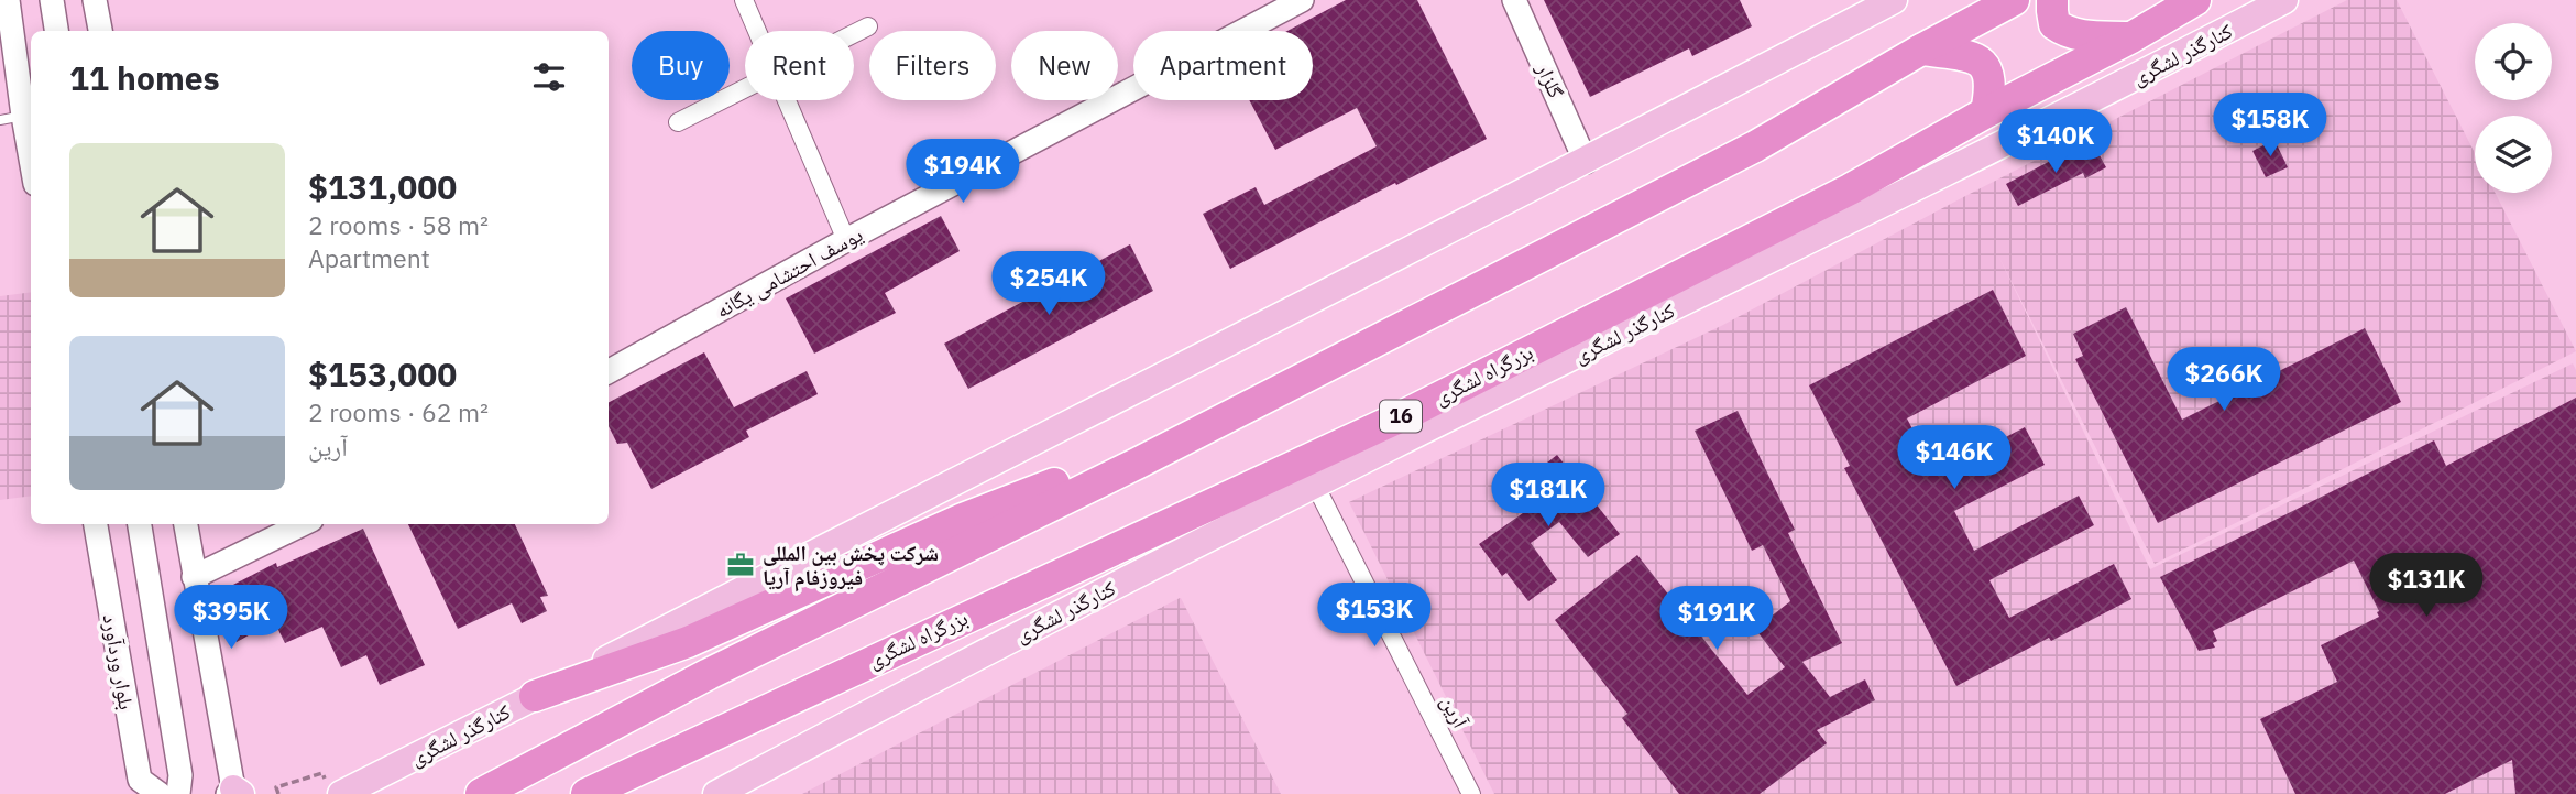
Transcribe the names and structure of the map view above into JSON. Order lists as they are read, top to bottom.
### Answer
{
  "streets": {
    "highway": ["بزرگراه لشگری", "16"],
    "main road": ["کنارگذر لشگری"],
    "street": [
      "گلزار",
      "یوسف احتشامی یگانه",
      "بلوار وردآورد",
      "آرین"
    ]
  },
  "crossings": [
    ["کنارگذر لشگری", "گلزار"],
    ["کنارگذر لشگری", "آرین"]
  ],
  "places": {
    "office": ["شرکت پخش بین المللی فیروزفام آریا"]
  },
  "page": {
    "chip": [
      "Buy",
      "Rent",
      "Filters",
      "New",
      "Apartment"
    ],
    "heading": "11 homes",
    "price": [
      "$158K",
      "$140K",
      "$194K",
      "$254K",
      "$266K",
      "$146K",
      "$181K",
      "$131K",
      "$153K",
      "$395K",
      "$191K"
    ],
    "list": [
      {
        "name": "$131,000",
        "note": "2 rooms · 58 m² · Apartment"
      },
      {
        "name": "$153,000",
        "note": "2 rooms · 62 m² · آرین"
      }
    ]
  }
}
